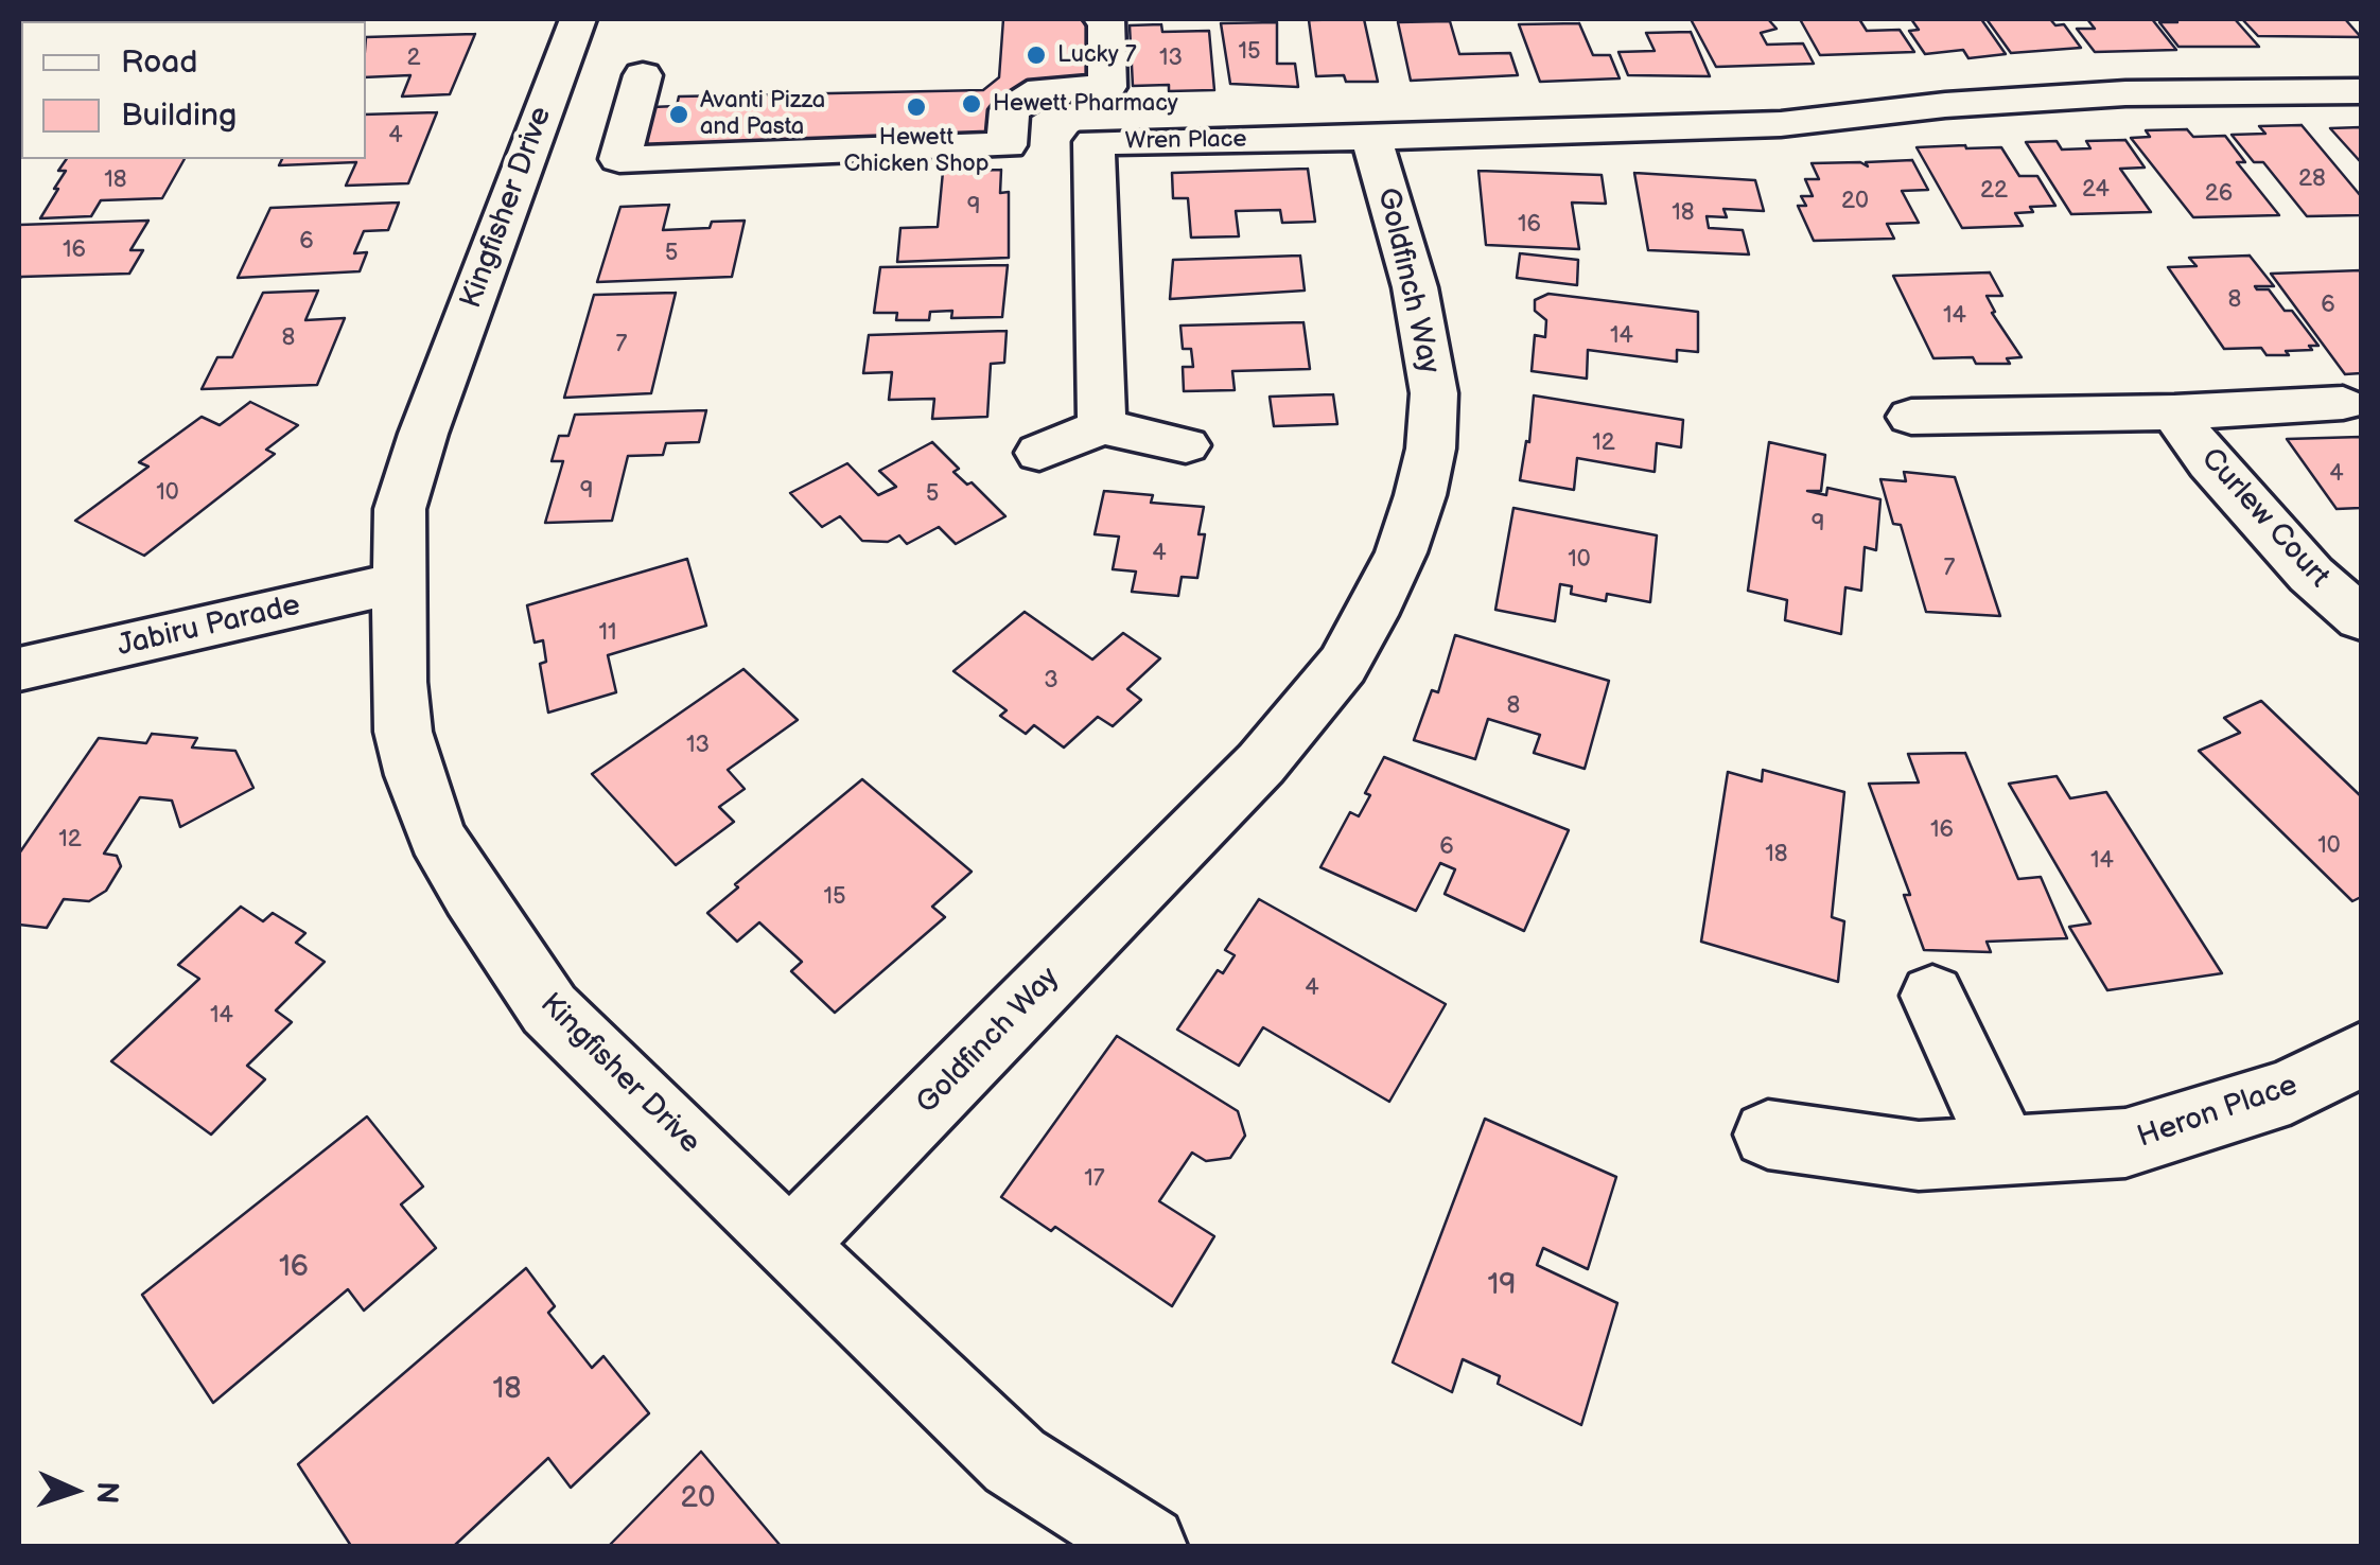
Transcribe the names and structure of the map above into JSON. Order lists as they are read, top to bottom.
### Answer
{
  "streets": {
    "street": [
      "Wren Place",
      "Kingfisher Drive",
      "Goldfinch Way",
      "Curlew Court",
      "Jabiru Parade",
      "Heron Place"
    ]
  },
  "crossings": [
    ["Wren Place", "Goldfinch Way"],
    ["Kingfisher Drive", "Goldfinch Way"],
    ["Kingfisher Drive", "Jabiru Parade"]
  ],
  "places": [
    "Lucky 7",
    "Hewett Pharmacy",
    "Hewett Chicken Shop",
    "Avanti Pizza and Pasta"
  ],
  "house_numbers": [
    "15",
    "2",
    "13",
    "4",
    "28",
    "18",
    "24",
    "22",
    "26",
    "20",
    "9",
    "18",
    "16",
    "6",
    "16",
    "5",
    "8",
    "6",
    "14",
    "14",
    "8",
    "7",
    "12",
    "4",
    "9",
    "10",
    "5",
    "9",
    "4",
    "10",
    "7",
    "11",
    "3",
    "8",
    "13",
    "16",
    "12",
    "10",
    "6",
    "18",
    "14",
    "15",
    "4",
    "14",
    "17",
    "16",
    "19",
    "18",
    "20"
  ],
  "legend": ["Road", "Building"],
  "north": "right"
}
